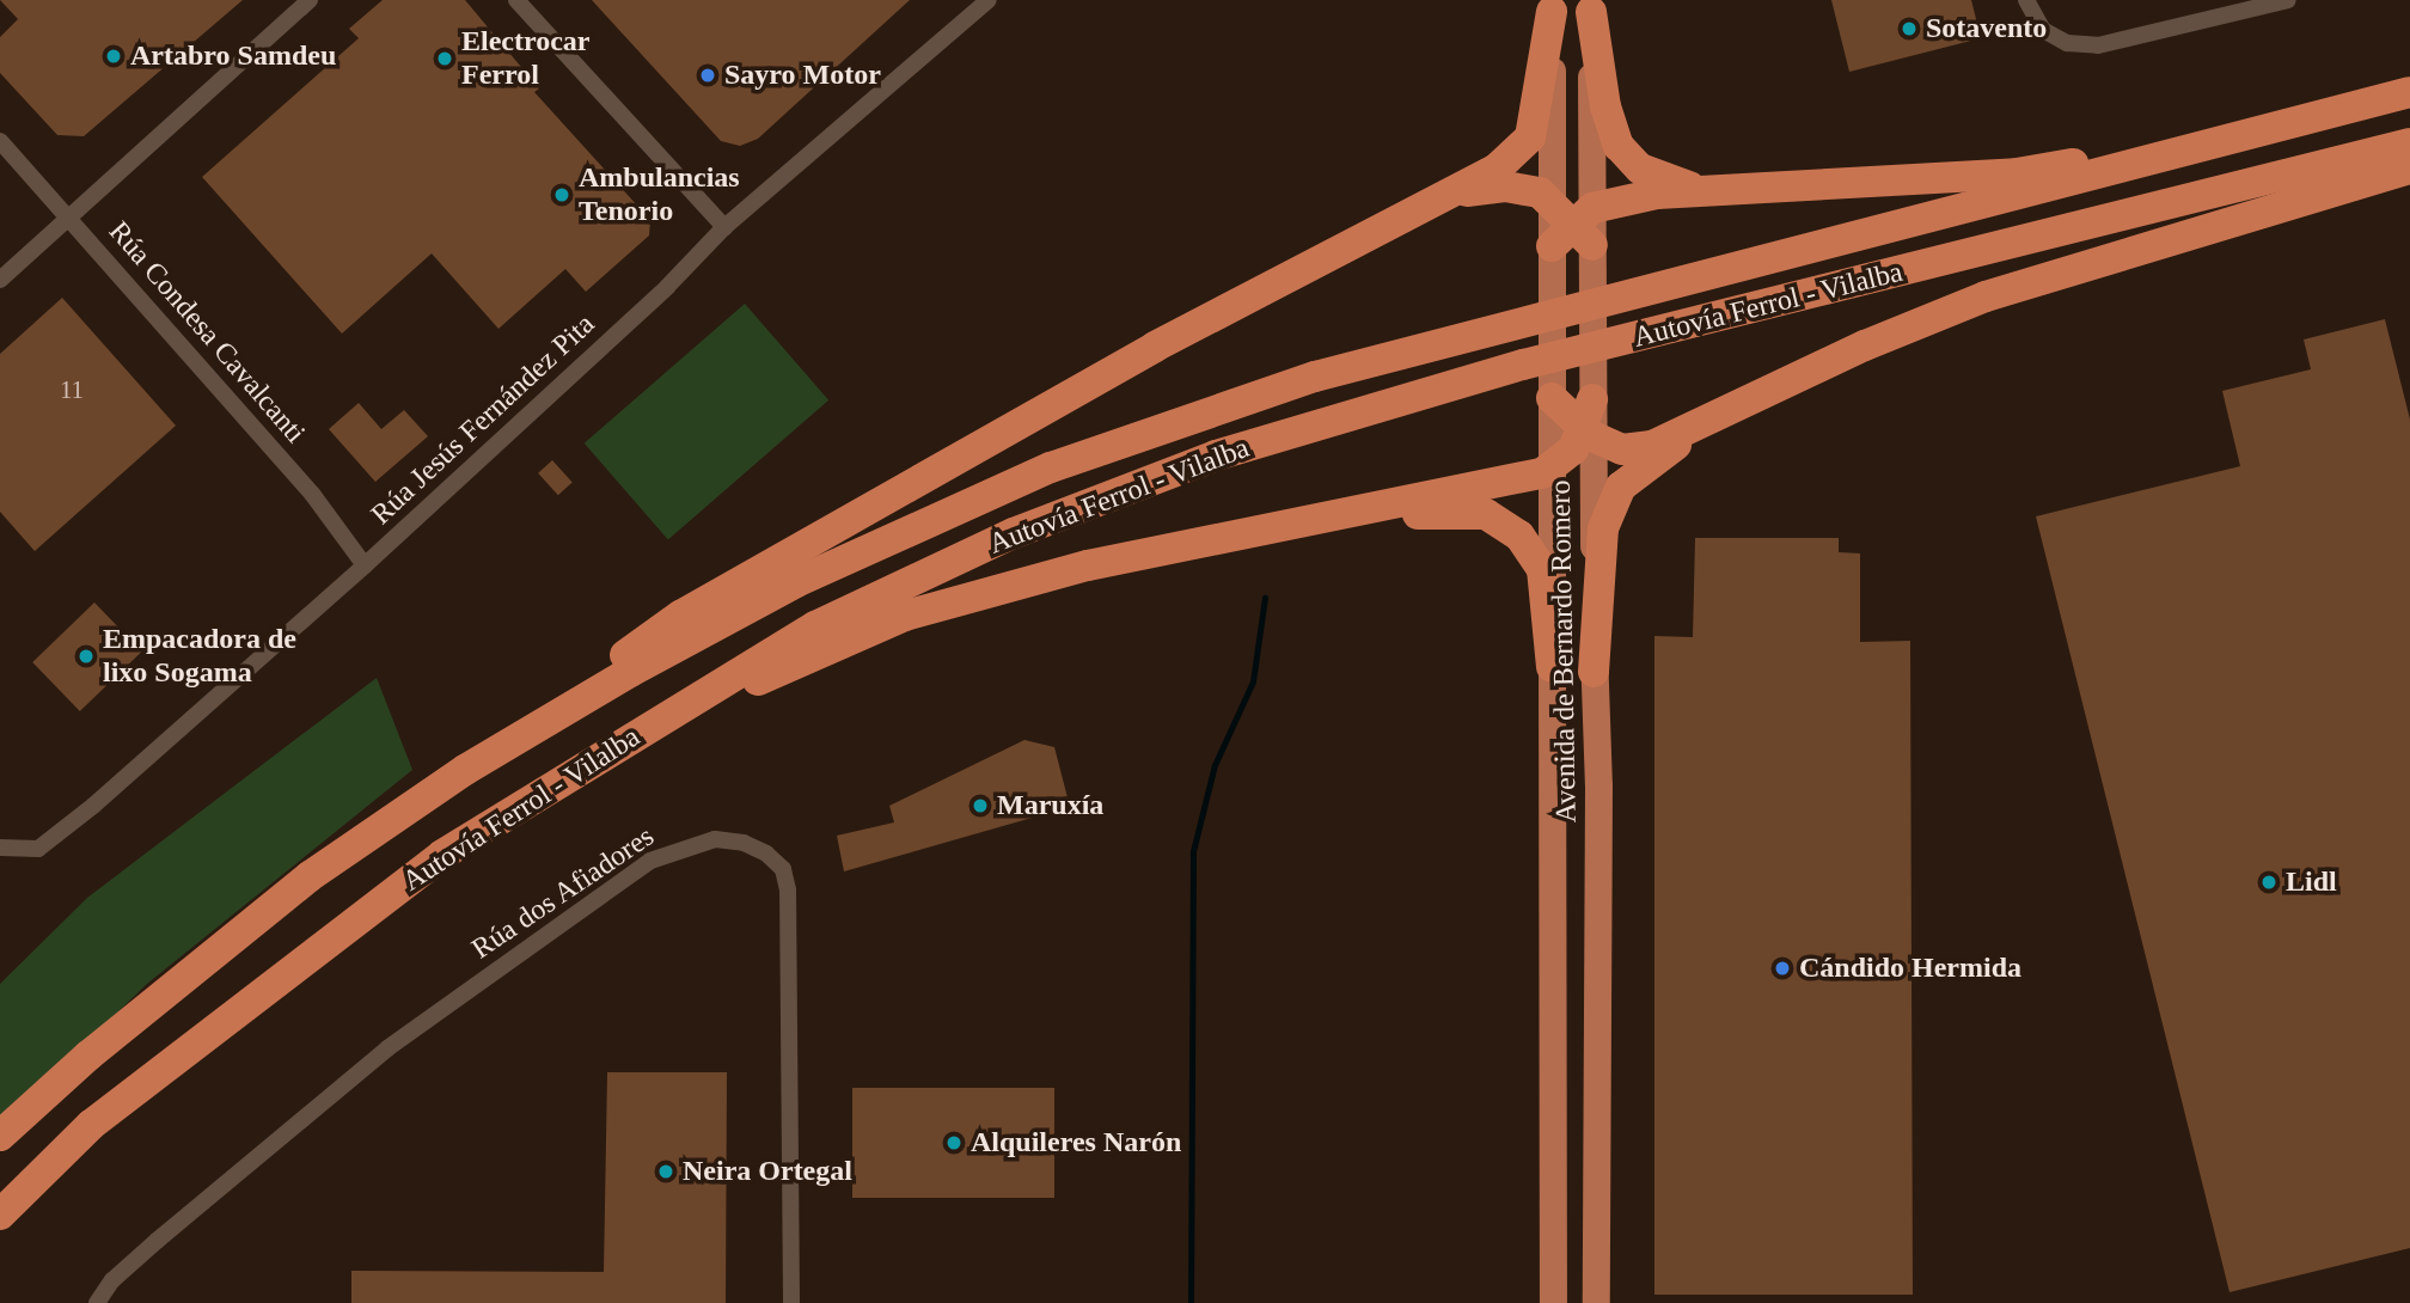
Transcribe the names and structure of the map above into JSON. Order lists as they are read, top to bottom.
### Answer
{
  "streets": {
    "highway": ["Autovía Ferrol - Vilalba", "Avenida de Bernardo Romero"],
    "street": ["Rúa Condesa Cavalcanti", "Rúa Jesús Fernández Pita", "Rúa dos Afiadores"]
  },
  "crossings": [
    ["Rúa Condesa Cavalcanti", "Rúa Jesús Fernández Pita"]
  ],
  "places": [
    "Sotavento",
    "Artabro Samdeu",
    "Electrocar Ferrol",
    "Sayro Motor",
    "Ambulancias Tenorio",
    "Empacadora de lixo Sogama",
    "Maruxía",
    "Lidl",
    "Cándido Hermida",
    "Alquileres Narón",
    "Neira Ortegal"
  ],
  "house_numbers": ["11"]
}
